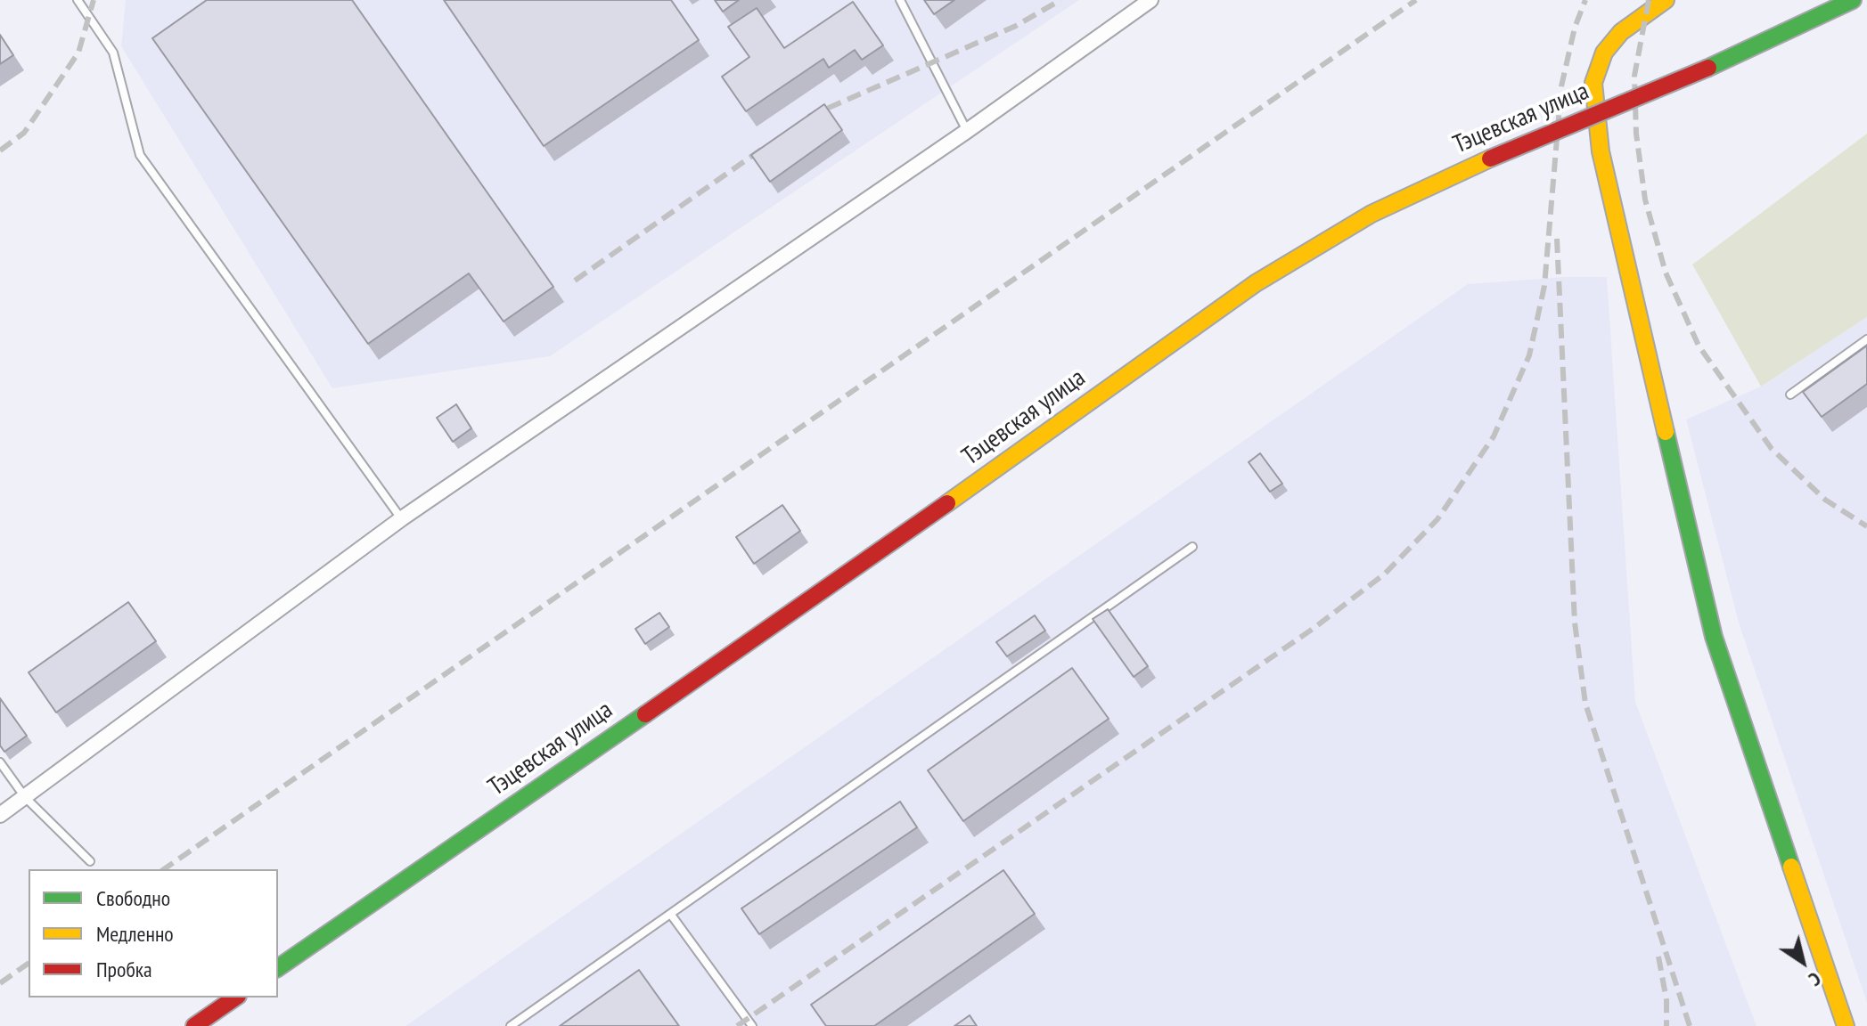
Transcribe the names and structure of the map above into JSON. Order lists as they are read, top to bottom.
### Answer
{
  "streets": {
    "street": ["Тэцевская улица"]
  },
  "legend": ["Свободно", "Медленно", "Пробка"],
  "north": "bottom right"
}
